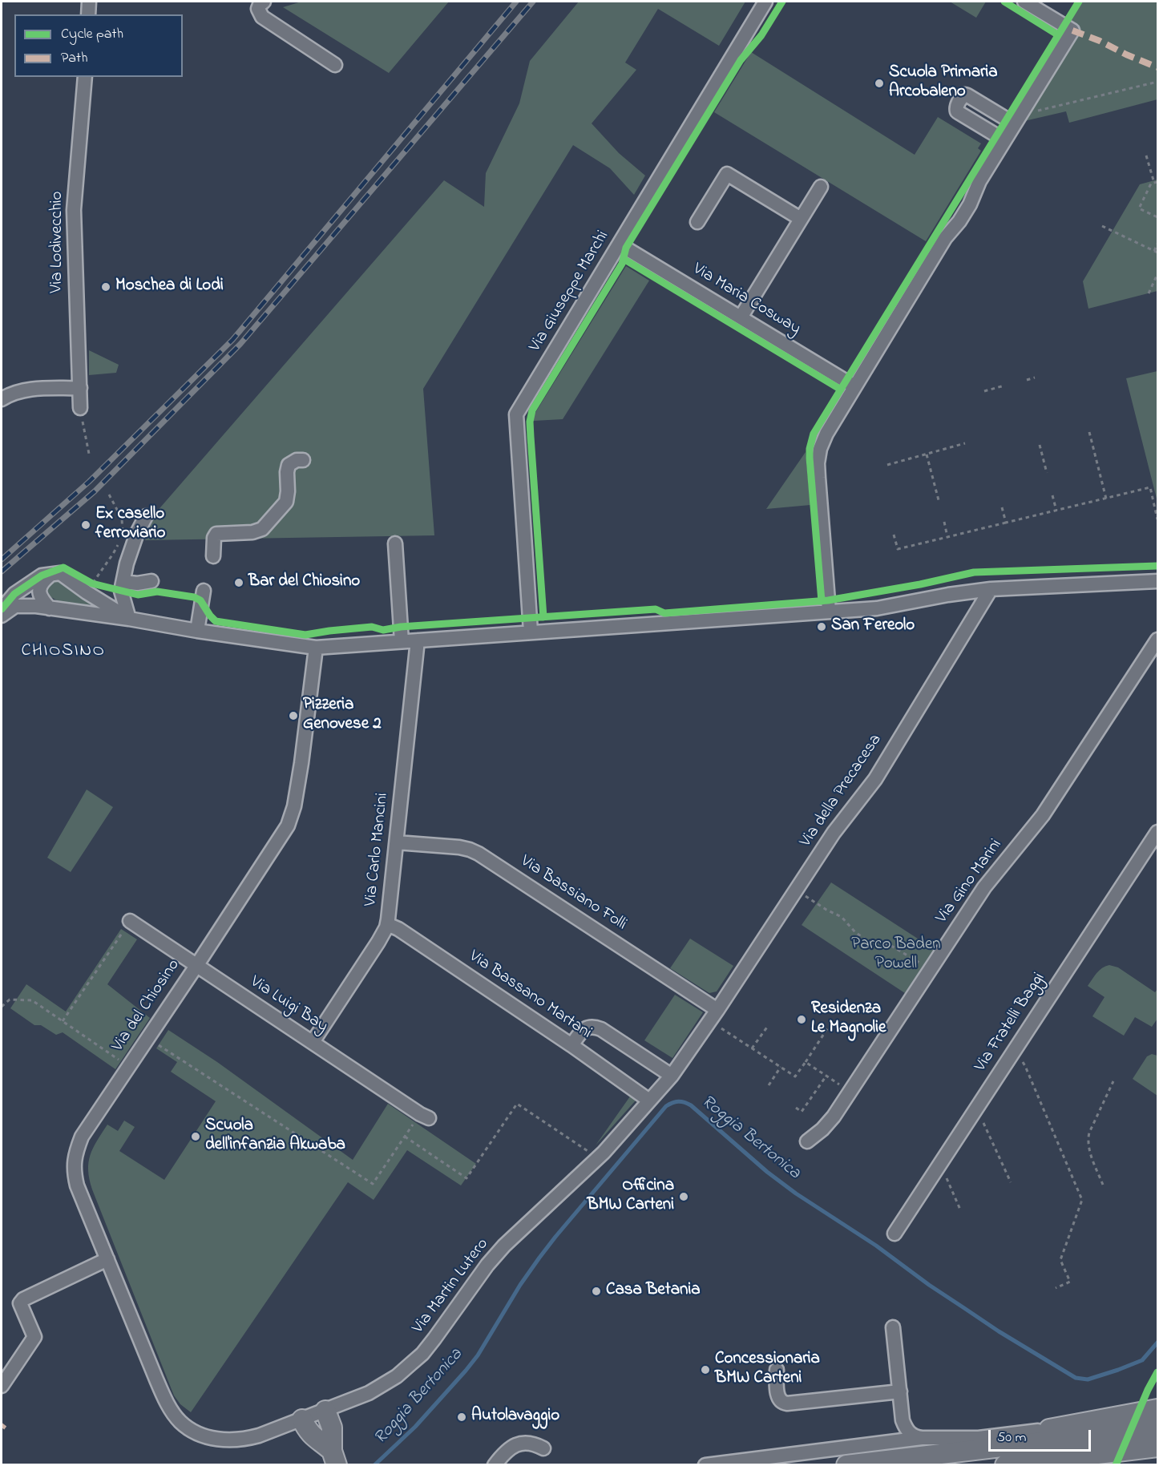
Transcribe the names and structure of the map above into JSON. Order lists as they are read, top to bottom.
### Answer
{
  "streets": {
    "street": [
      "Via Lodivecchio",
      "Via Giuseppe Marchi",
      "Via Maria Cosway",
      "Via della Precacesa",
      "Via Carlo Mancini",
      "Via Gino Marini",
      "Via Bassiano Folli",
      "Via Bassano Martani",
      "Via Luigi Bay",
      "Via del Chiosino",
      "Via Fratelli Baggi",
      "Via Martin Lutero"
    ]
  },
  "crossings": [
    ["Via Giuseppe Marchi", "Via Maria Cosway"],
    ["Via della Precacesa", "Via Bassiano Folli"],
    ["Via della Precacesa", "Via Martin Lutero"],
    ["Via Carlo Mancini", "Via Bassiano Folli"],
    ["Via Carlo Mancini", "Via Bassano Martani"],
    ["Via Carlo Mancini", "Via Luigi Bay"],
    ["Via Bassiano Folli", "Via Martin Lutero"],
    ["Via Bassano Martani", "Via Martin Lutero"],
    ["Via Luigi Bay", "Via del Chiosino"],
    ["Via del Chiosino", "Via Martin Lutero"]
  ],
  "districts": ["CHIOSINO"],
  "water": ["Roggia Bertonica"],
  "parks": ["Parco Baden Powell"],
  "places": [
    "Scuola Primaria Arcobaleno",
    "Moschea di Lodi",
    "Ex casello ferroviario",
    "Bar del Chiosino",
    "San Fereolo",
    "Pizzeria Genovese 2",
    "Residenza Le Magnolie",
    "Scuola dell'infanzia Akwaba",
    "Officina BMW Carteni",
    "Casa Betania",
    "Concessionaria BMW Carteni",
    "Autolavaggio"
  ],
  "legend": ["Cycle path", "Path"],
  "scale_bar": "50 m"
}
